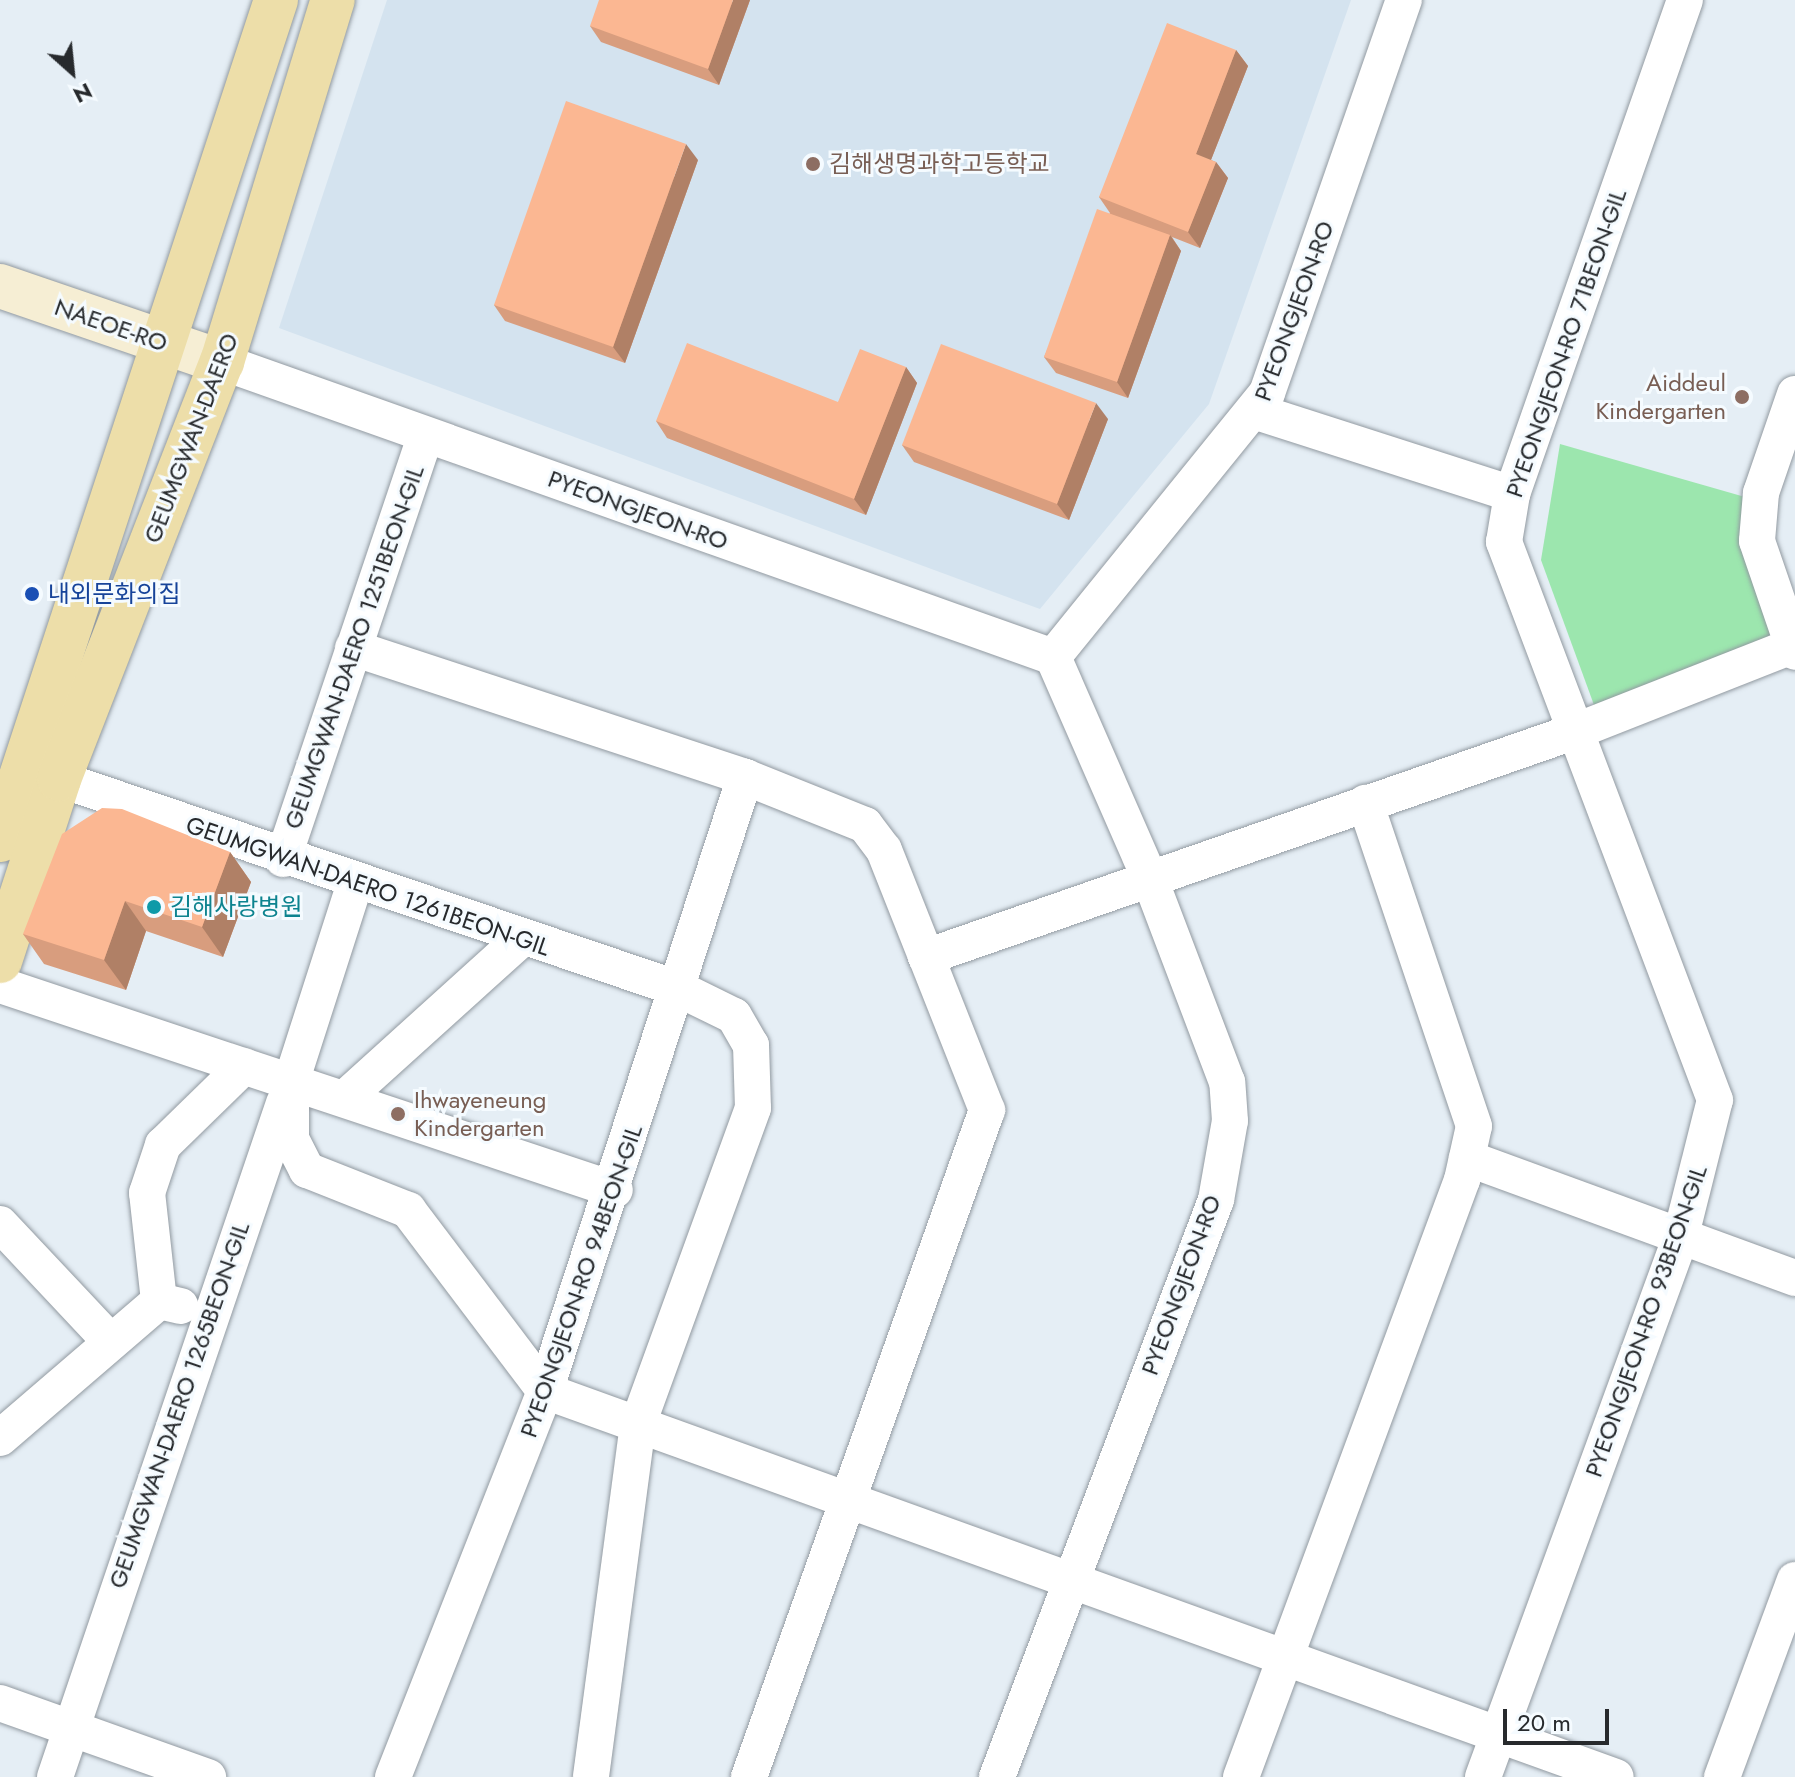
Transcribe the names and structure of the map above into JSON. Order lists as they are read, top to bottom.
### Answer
{
  "streets": {
    "main road": ["GEUMGWAN-DAERO"],
    "street": [
      "PYEONGJEON-RO",
      "NAEOE-RO",
      "PYEONGJEON-RO 71BEON-GIL",
      "GEUMGWAN-DAERO 1251BEON-GIL",
      "GEUMGWAN-DAERO 1261BEON-GIL",
      "PYEONGJEON-RO 94BEON-GIL",
      "PYEONGJEON-RO 93BEON-GIL",
      "GEUMGWAN-DAERO 1265BEON-GIL"
    ]
  },
  "crossings": [
    ["PYEONGJEON-RO", "NAEOE-RO"],
    ["PYEONGJEON-RO", "GEUMGWAN-DAERO"],
    ["PYEONGJEON-RO", "GEUMGWAN-DAERO 1251BEON-GIL"],
    ["NAEOE-RO", "GEUMGWAN-DAERO"],
    ["PYEONGJEON-RO 71BEON-GIL", "PYEONGJEON-RO 93BEON-GIL"],
    ["GEUMGWAN-DAERO", "GEUMGWAN-DAERO 1261BEON-GIL"],
    ["GEUMGWAN-DAERO 1251BEON-GIL", "GEUMGWAN-DAERO 1261BEON-GIL"],
    ["GEUMGWAN-DAERO 1261BEON-GIL", "PYEONGJEON-RO 94BEON-GIL"],
    ["GEUMGWAN-DAERO 1261BEON-GIL", "GEUMGWAN-DAERO 1265BEON-GIL"]
  ],
  "places": [
    "김해생명과학고등학교",
    "Aiddeul Kindergarten",
    "내외문화의집",
    "김해사랑병원",
    "Ihwayeneung Kindergarten"
  ],
  "scale_bar": "20 m",
  "north": "bottom right"
}
